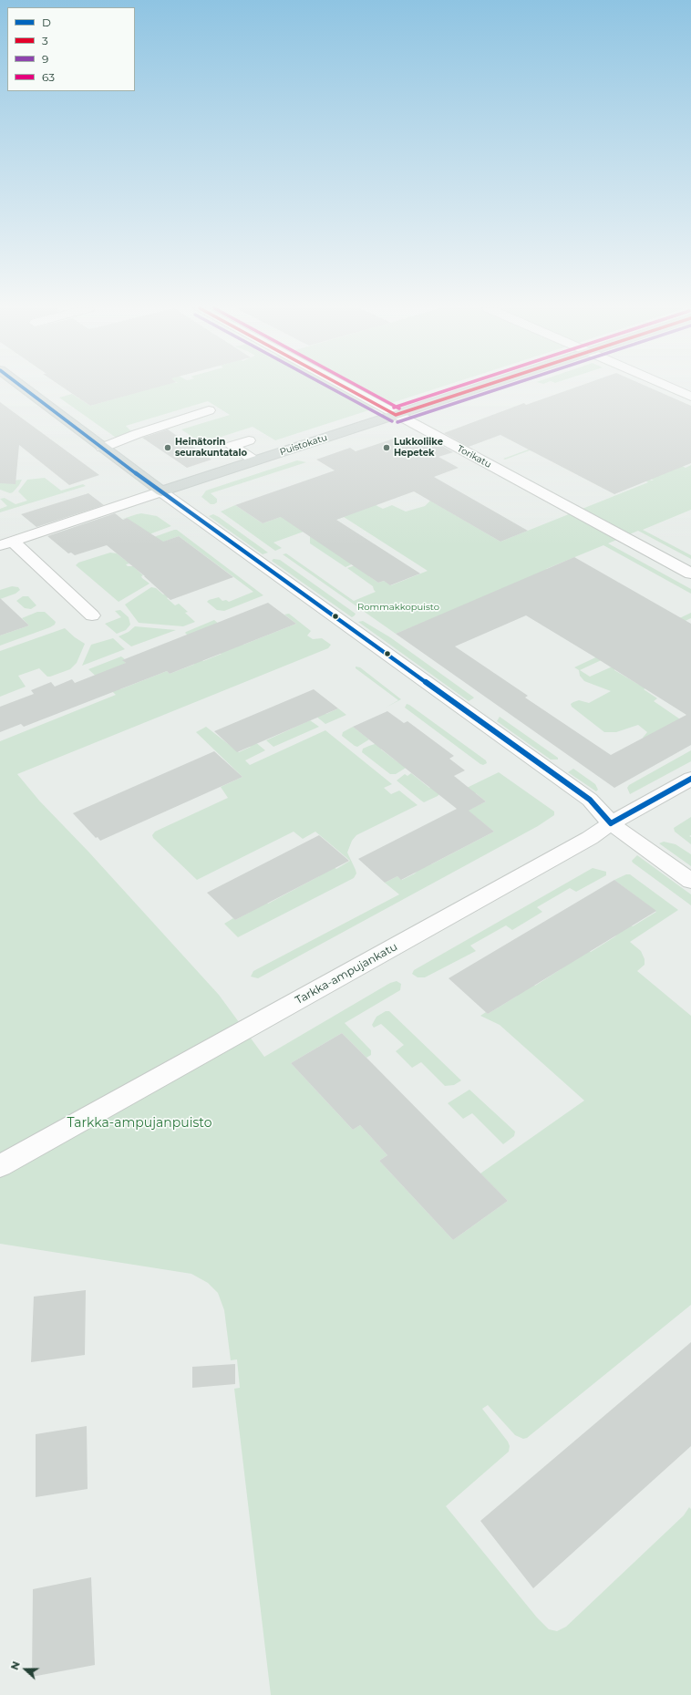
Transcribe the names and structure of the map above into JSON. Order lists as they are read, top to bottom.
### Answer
{
  "streets": {
    "main road": ["Puistokatu"],
    "street": ["Torikatu", "Tarkka-ampujankatu"]
  },
  "crossings": [
    ["Puistokatu", "Torikatu"]
  ],
  "parks": ["Rommakkopuisto", "Tarkka-ampujanpuisto"],
  "places": ["Heinätorin seurakuntatalo", "Lukkoliike Hepetek"],
  "lines": [
    "transit line D",
    "transit line 3",
    "transit line 9",
    "transit line 63"
  ],
  "legend": [
    "D",
    "3",
    "9",
    "63"
  ],
  "north": "left"
}
